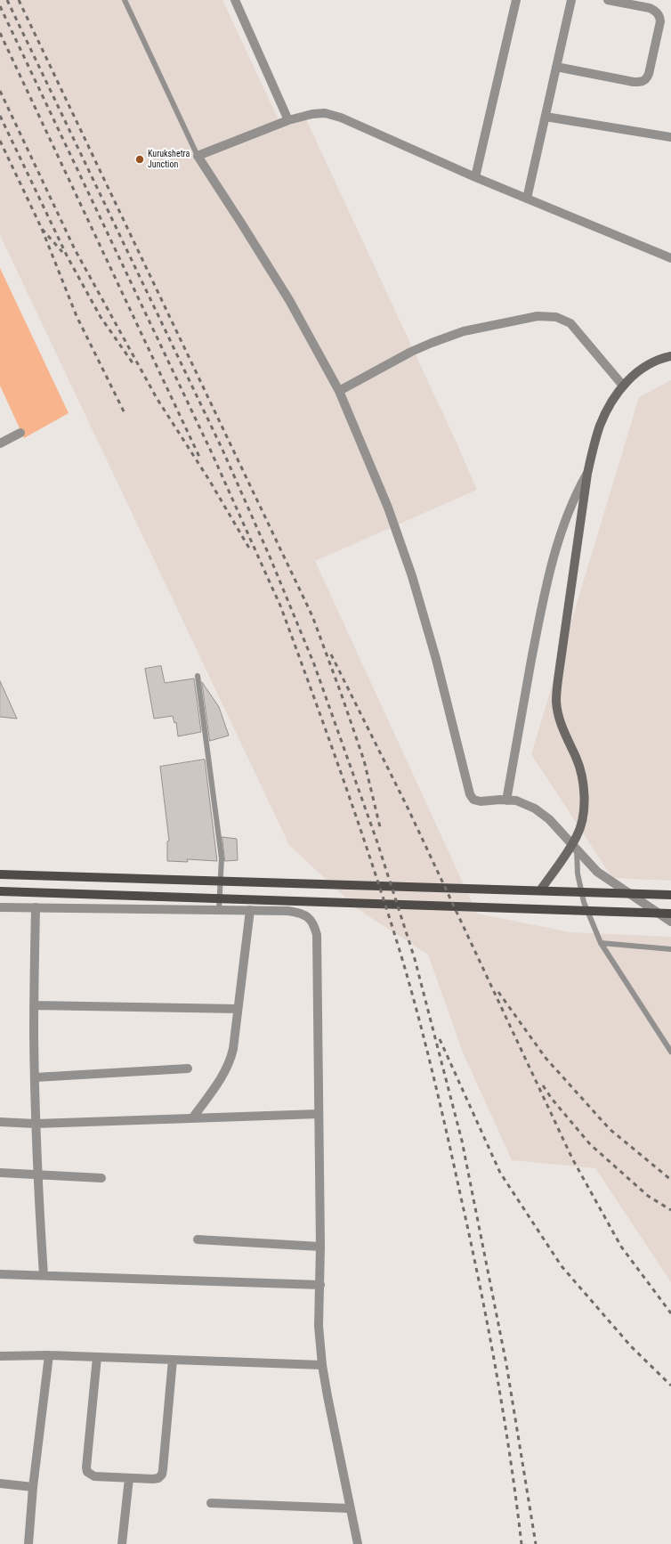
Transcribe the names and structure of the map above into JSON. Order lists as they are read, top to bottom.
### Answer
{
  "places": ["Kurukshetra Junction"]
}
